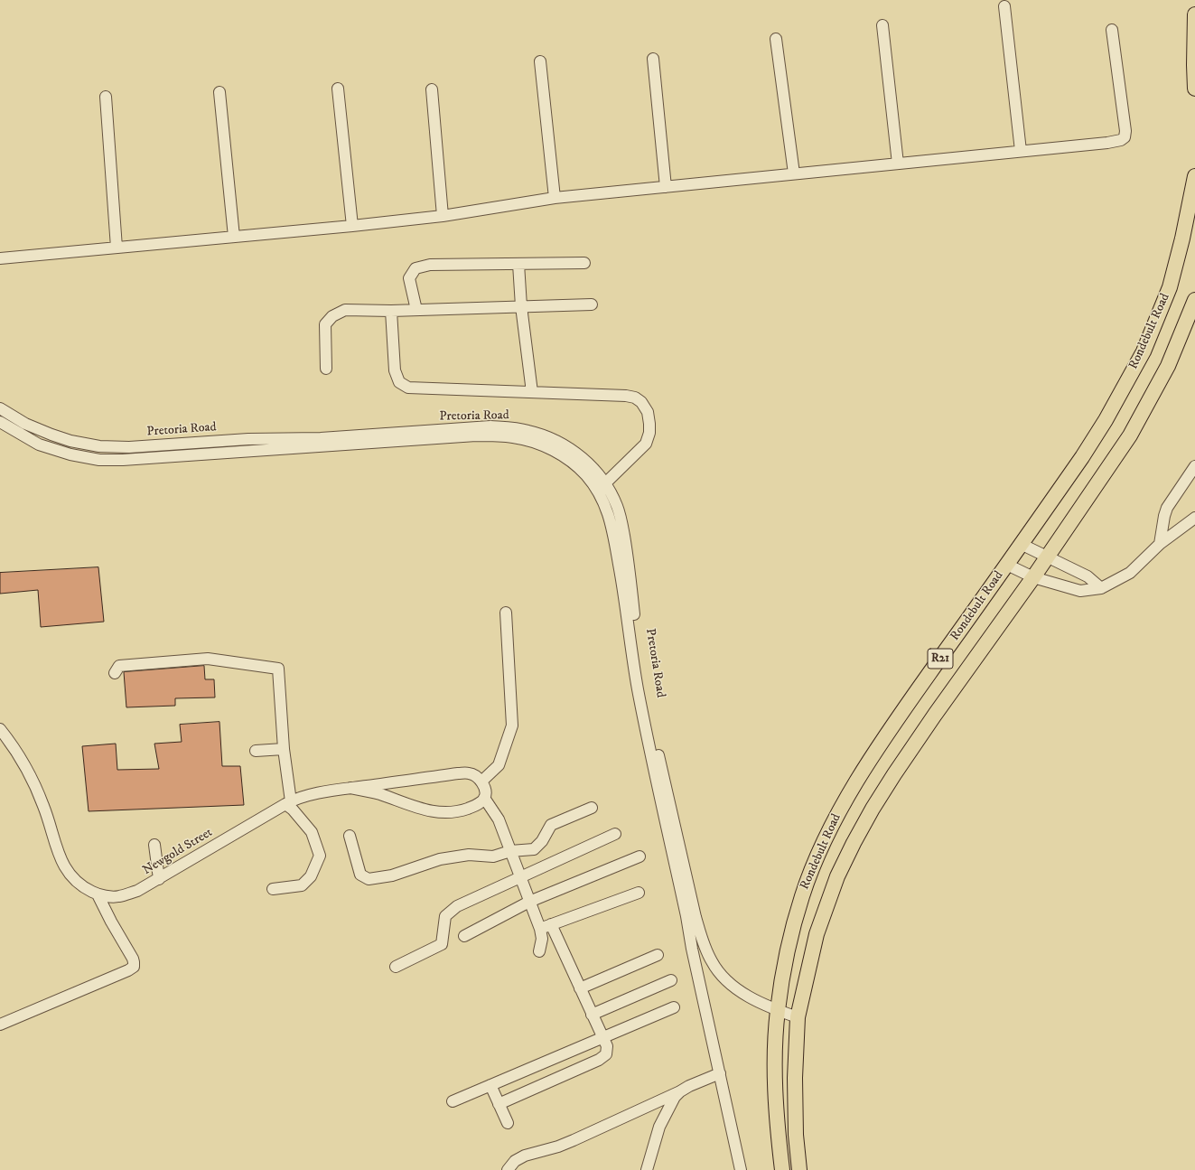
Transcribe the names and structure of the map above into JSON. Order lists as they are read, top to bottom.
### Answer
{
  "streets": {
    "main road": ["Rondebult Road", "R21"],
    "street": ["Pretoria Road", "Newgold Street"]
  }
}
